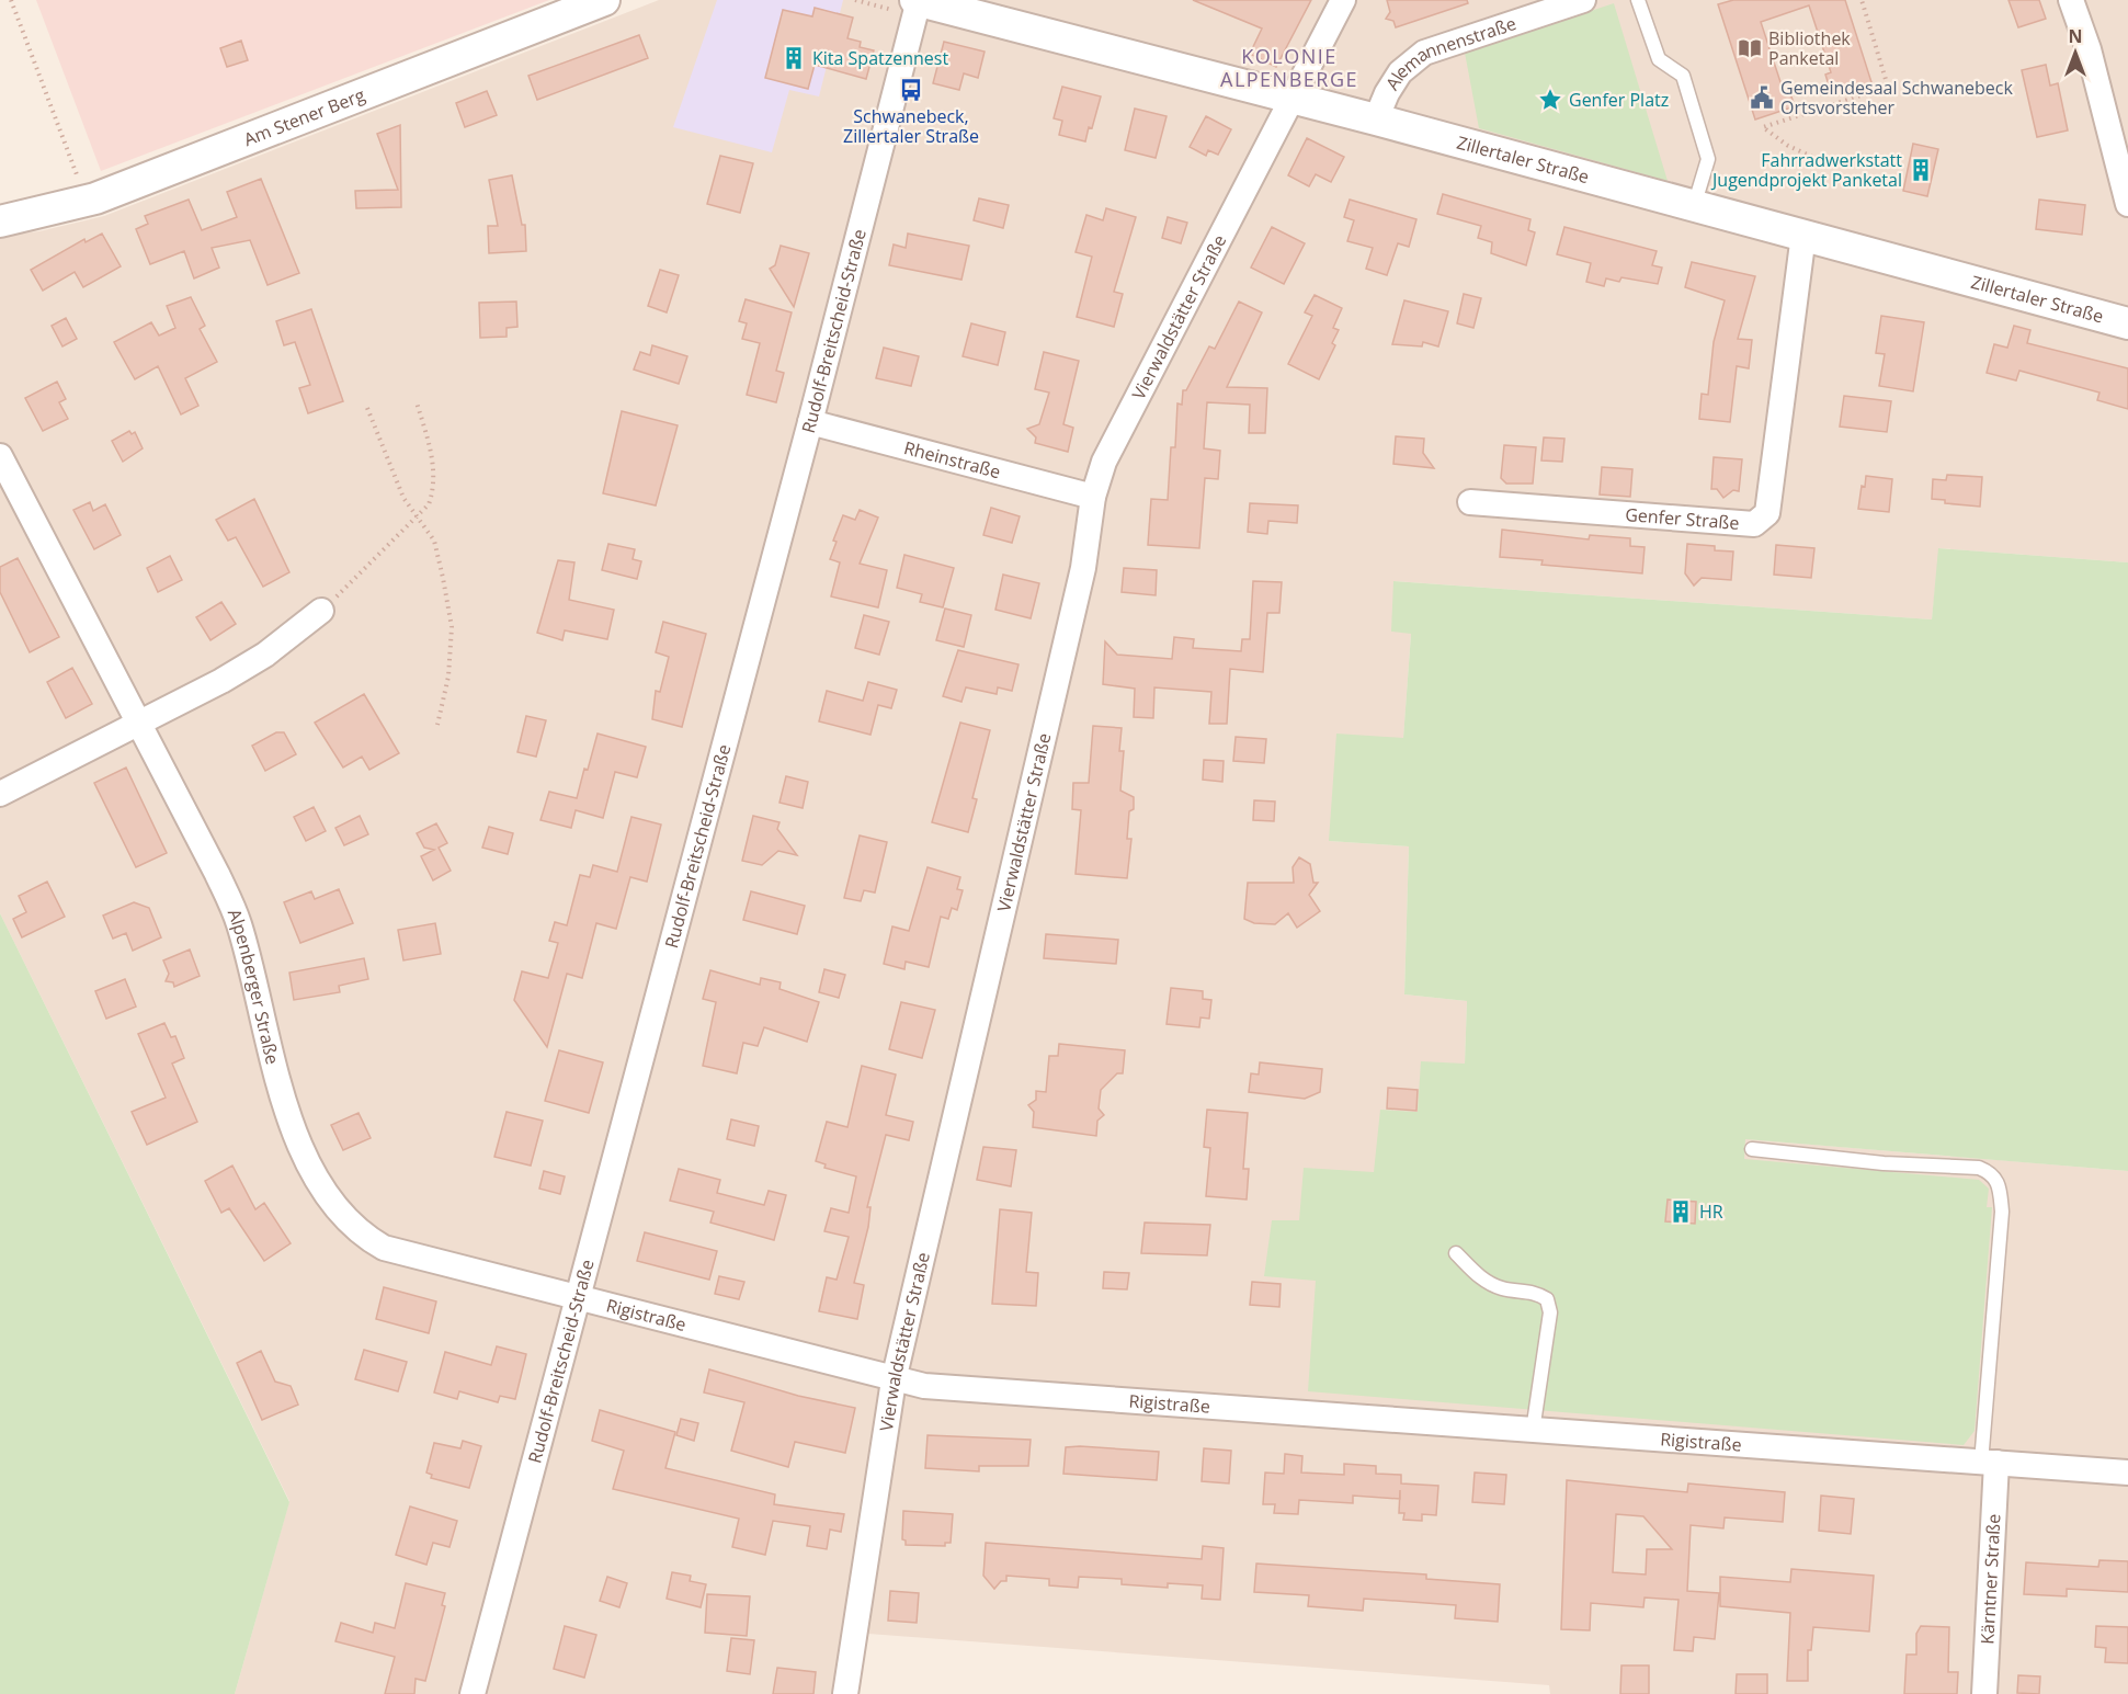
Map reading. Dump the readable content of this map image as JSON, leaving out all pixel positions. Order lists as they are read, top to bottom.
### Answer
{
  "streets": {
    "street": [
      "Alemannenstraße",
      "Am Stener Berg",
      "Zillertaler Straße",
      "Vierwaldstätter Straße",
      "Rudolf-Breitscheid-Straße",
      "Rheinstraße",
      "Genfer Straße",
      "Alpenberger Straße",
      "Rigistraße",
      "Kärntner Straße"
    ]
  },
  "crossings": [
    ["Alemannenstraße", "Zillertaler Straße"],
    ["Zillertaler Straße", "Vierwaldstätter Straße"],
    ["Zillertaler Straße", "Rudolf-Breitscheid-Straße"],
    ["Zillertaler Straße", "Genfer Straße"],
    ["Vierwaldstätter Straße", "Rheinstraße"],
    ["Vierwaldstätter Straße", "Rigistraße"],
    ["Rudolf-Breitscheid-Straße", "Rheinstraße"],
    ["Rudolf-Breitscheid-Straße", "Rigistraße"],
    ["Alpenberger Straße", "Rigistraße"],
    ["Rigistraße", "Kärntner Straße"]
  ],
  "districts": ["KOLONIE ALPENBERGE"],
  "places": {
    "library": ["Bibliothek Panketal"],
    "building": ["Kita Spatzennest", "Fahrradwerkstatt Jugendprojekt Panketal", "HR"],
    "bus stop": ["Schwanebeck, Zillertaler Straße"],
    "public building": ["Gemeindesaal Schwanebeck Ortsvorsteher"],
    "place": ["Genfer Platz"]
  },
  "north": "top"
}
